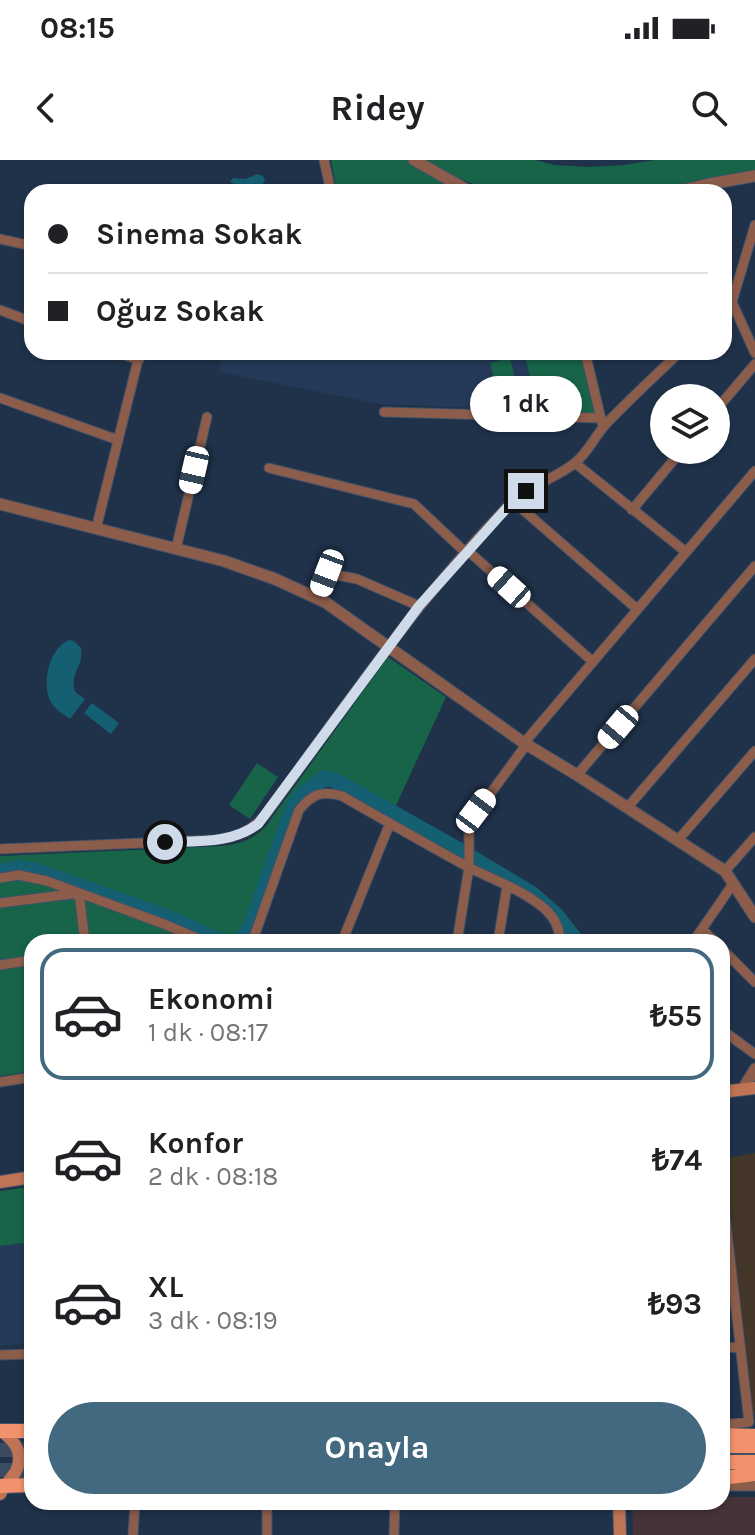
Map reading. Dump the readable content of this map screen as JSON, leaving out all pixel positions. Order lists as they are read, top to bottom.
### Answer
{
  "page": {
    "status": "08:15",
    "header": "Ridey",
    "banner": ["Sinema Sokak", "Oğuz Sokak"],
    "bubble": "1 dk",
    "list": [
      {
        "name": "Ekonomi",
        "note": "1 dk · 08:17",
        "value": "₺55"
      },
      {
        "name": "Konfor",
        "note": "2 dk · 08:18",
        "value": "₺74"
      },
      {
        "name": "XL",
        "note": "3 dk · 08:19",
        "value": "₺93"
      }
    ],
    "buttons": "Onayla"
  }
}
